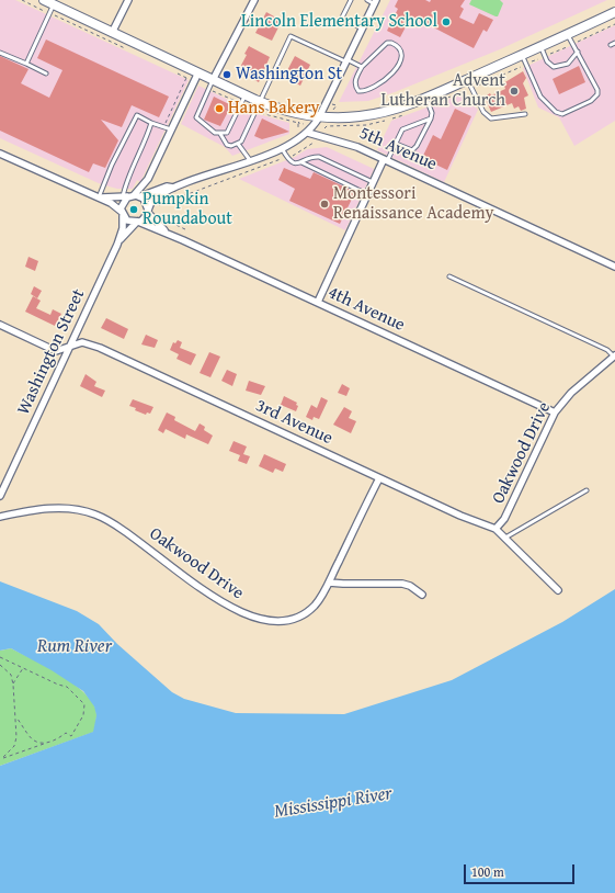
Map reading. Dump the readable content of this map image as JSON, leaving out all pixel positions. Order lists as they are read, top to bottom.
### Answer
{
  "streets": {
    "street": [
      "5th Avenue",
      "4th Avenue",
      "Washington Street",
      "3rd Avenue",
      "Oakwood Drive"
    ]
  },
  "crossings": [
    ["4th Avenue", "Washington Street"],
    ["4th Avenue", "Oakwood Drive"],
    ["Washington Street", "3rd Avenue"],
    ["3rd Avenue", "Oakwood Drive"]
  ],
  "water": ["Rum River", "Mississippi River"],
  "places": [
    "Lincoln Elementary School",
    "Washington St",
    "Advent Lutheran Church",
    "Hans Bakery",
    "Montessori Renaissance Academy",
    "Pumpkin Roundabout"
  ],
  "scale_bar": "100 m"
}
